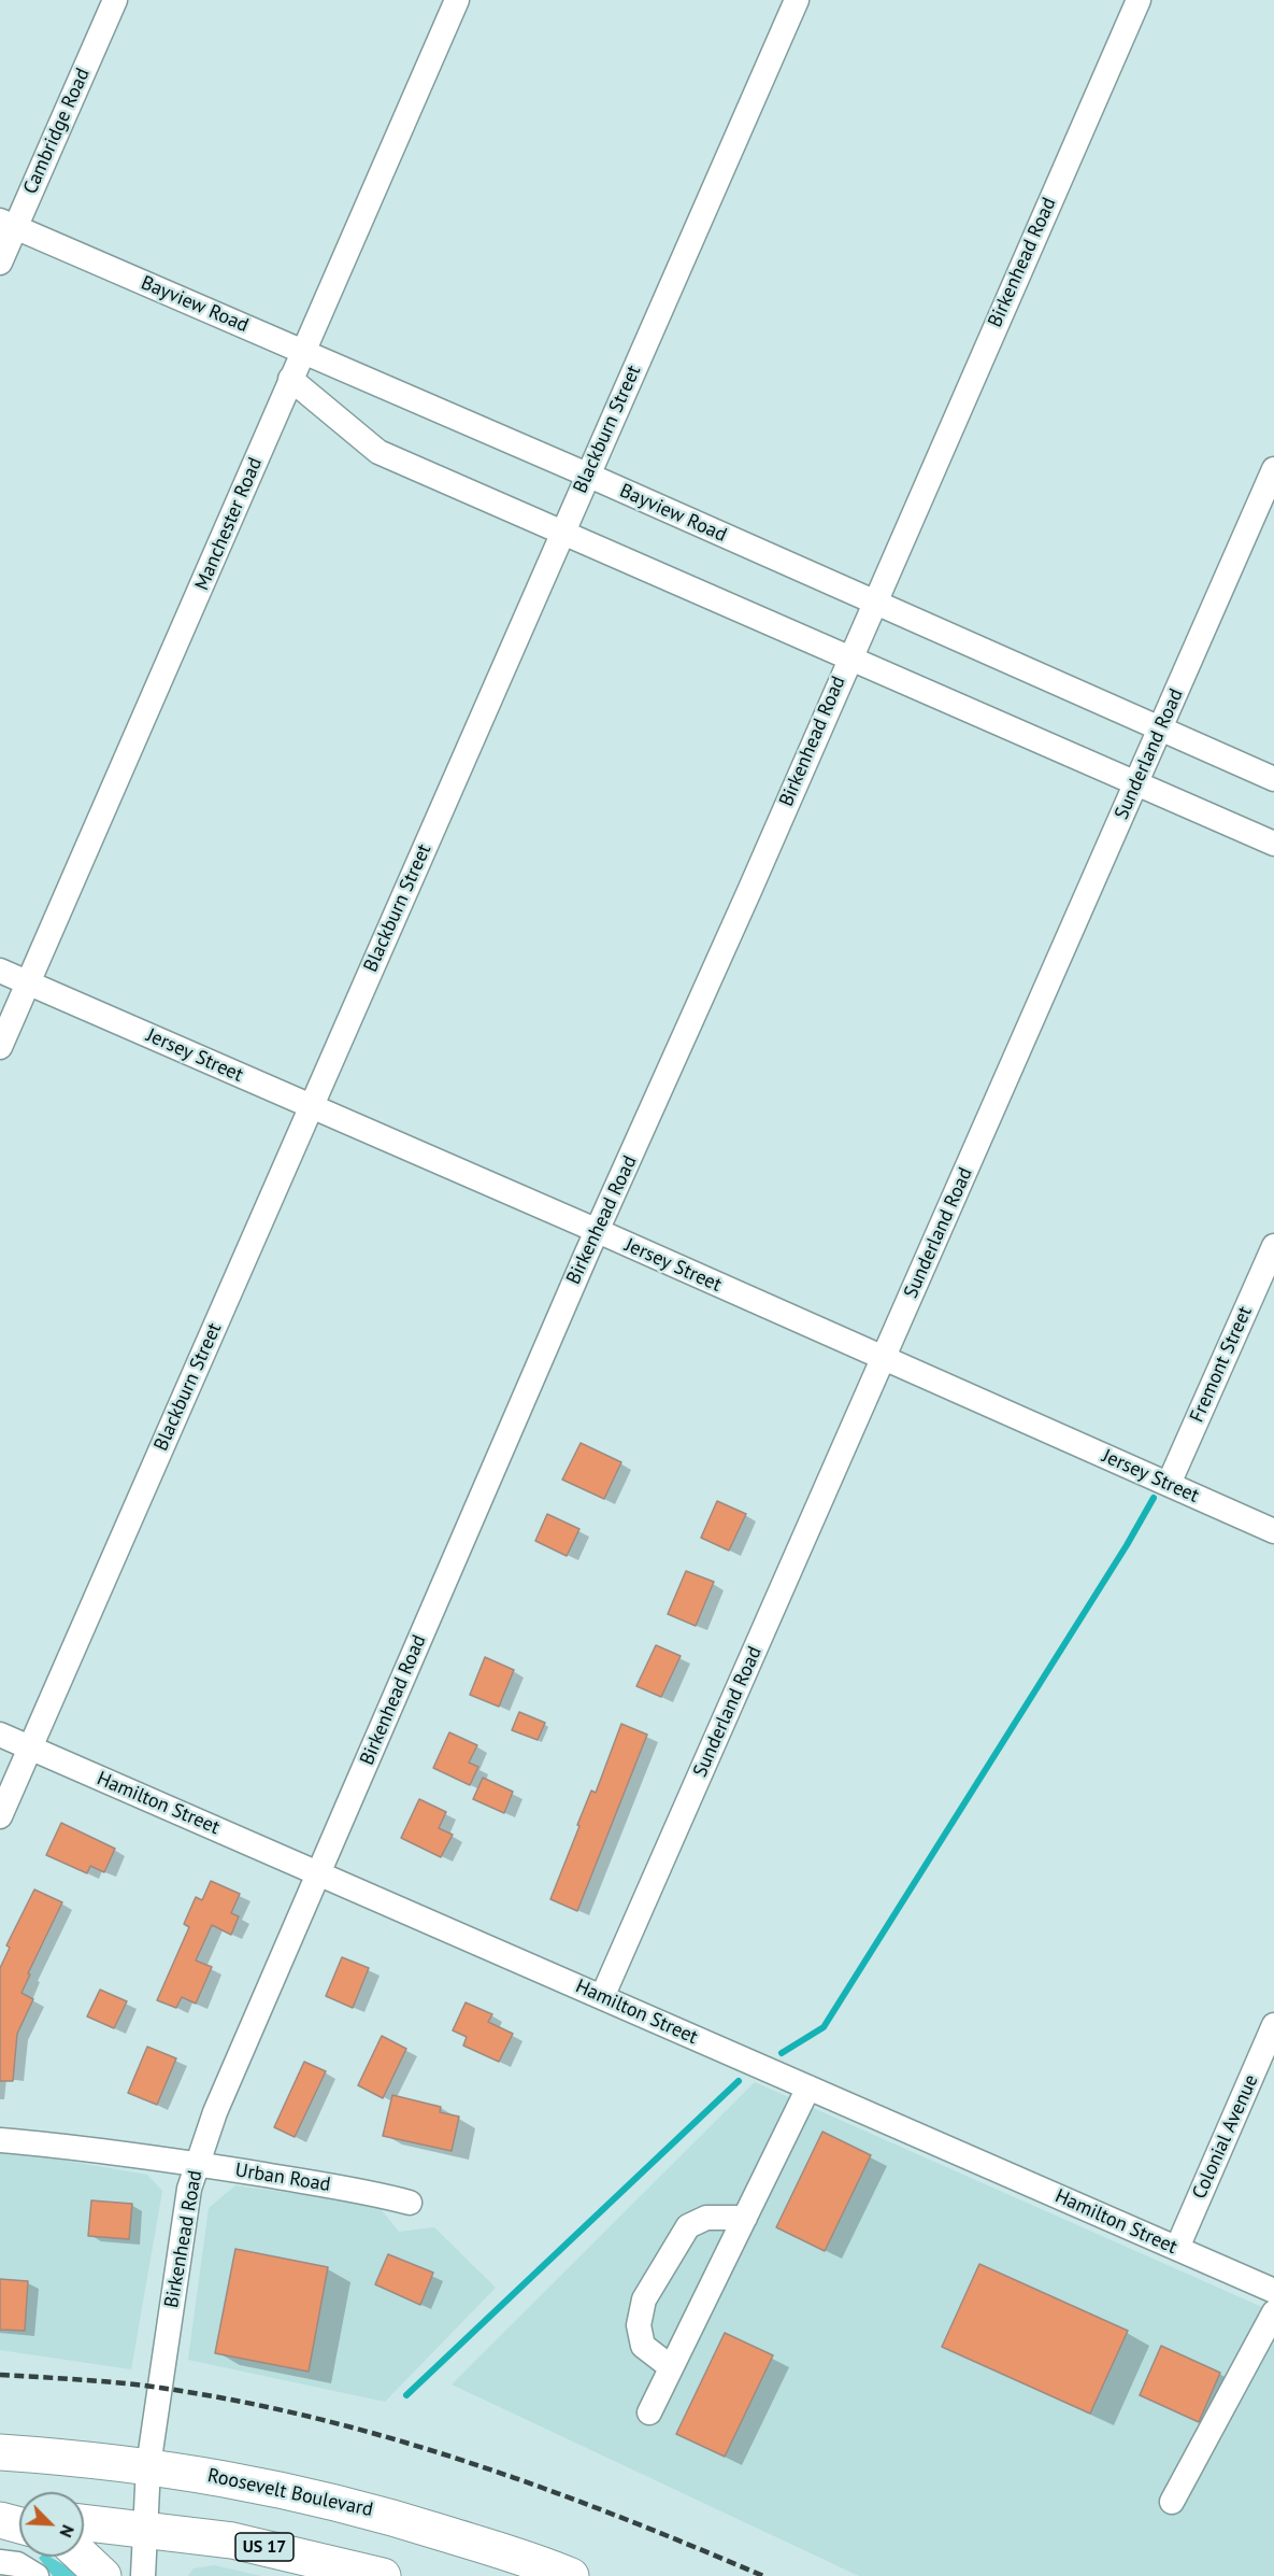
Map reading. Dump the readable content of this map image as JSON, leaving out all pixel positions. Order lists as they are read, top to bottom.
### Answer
{
  "streets": {
    "highway": ["Roosevelt Boulevard", "US 17"],
    "street": [
      "Cambridge Road",
      "Birkenhead Road",
      "Bayview Road",
      "Blackburn Street",
      "Manchester Road",
      "Sunderland Road",
      "Jersey Street",
      "Fremont Street",
      "Hamilton Street",
      "Colonial Avenue",
      "Urban Road"
    ]
  },
  "crossings": [
    ["Cambridge Road", "Bayview Road"],
    ["Birkenhead Road", "Bayview Road"],
    ["Birkenhead Road", "Jersey Street"],
    ["Birkenhead Road", "Hamilton Street"],
    ["Birkenhead Road", "Urban Road"],
    ["Birkenhead Road", "Roosevelt Boulevard"],
    ["Birkenhead Road", "US 17"],
    ["Bayview Road", "Blackburn Street"],
    ["Bayview Road", "Manchester Road"],
    ["Bayview Road", "Sunderland Road"],
    ["Blackburn Street", "Jersey Street"],
    ["Blackburn Street", "Hamilton Street"],
    ["Manchester Road", "Jersey Street"],
    ["Sunderland Road", "Jersey Street"],
    ["Sunderland Road", "Hamilton Street"],
    ["Jersey Street", "Fremont Street"],
    ["Hamilton Street", "Colonial Avenue"]
  ],
  "north": "bottom right"
}
